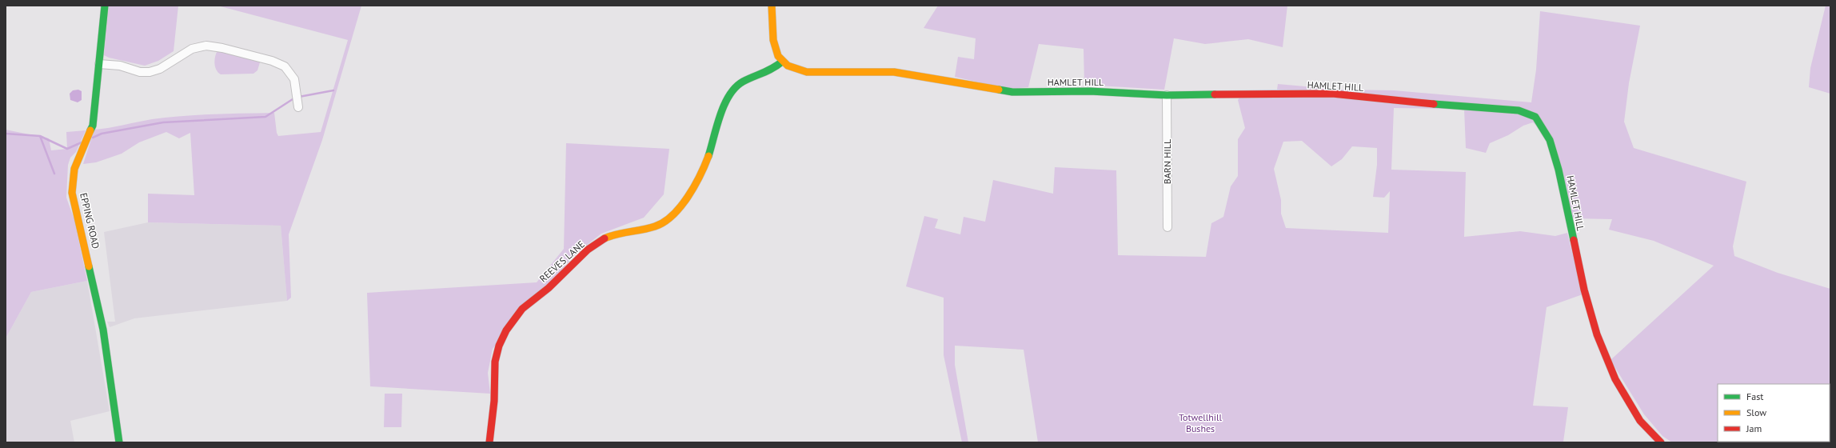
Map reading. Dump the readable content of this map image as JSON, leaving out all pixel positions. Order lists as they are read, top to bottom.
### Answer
{
  "streets": {
    "street": [
      "HAMLET HILL",
      "BARN HILL",
      "EPPING ROAD",
      "REEVES LANE"
    ]
  },
  "crossings": [
    ["HAMLET HILL", "BARN HILL"],
    ["HAMLET HILL", "REEVES LANE"]
  ],
  "parks": ["Totwellhill Bushes"],
  "legend": ["Fast", "Slow", "Jam"]
}
